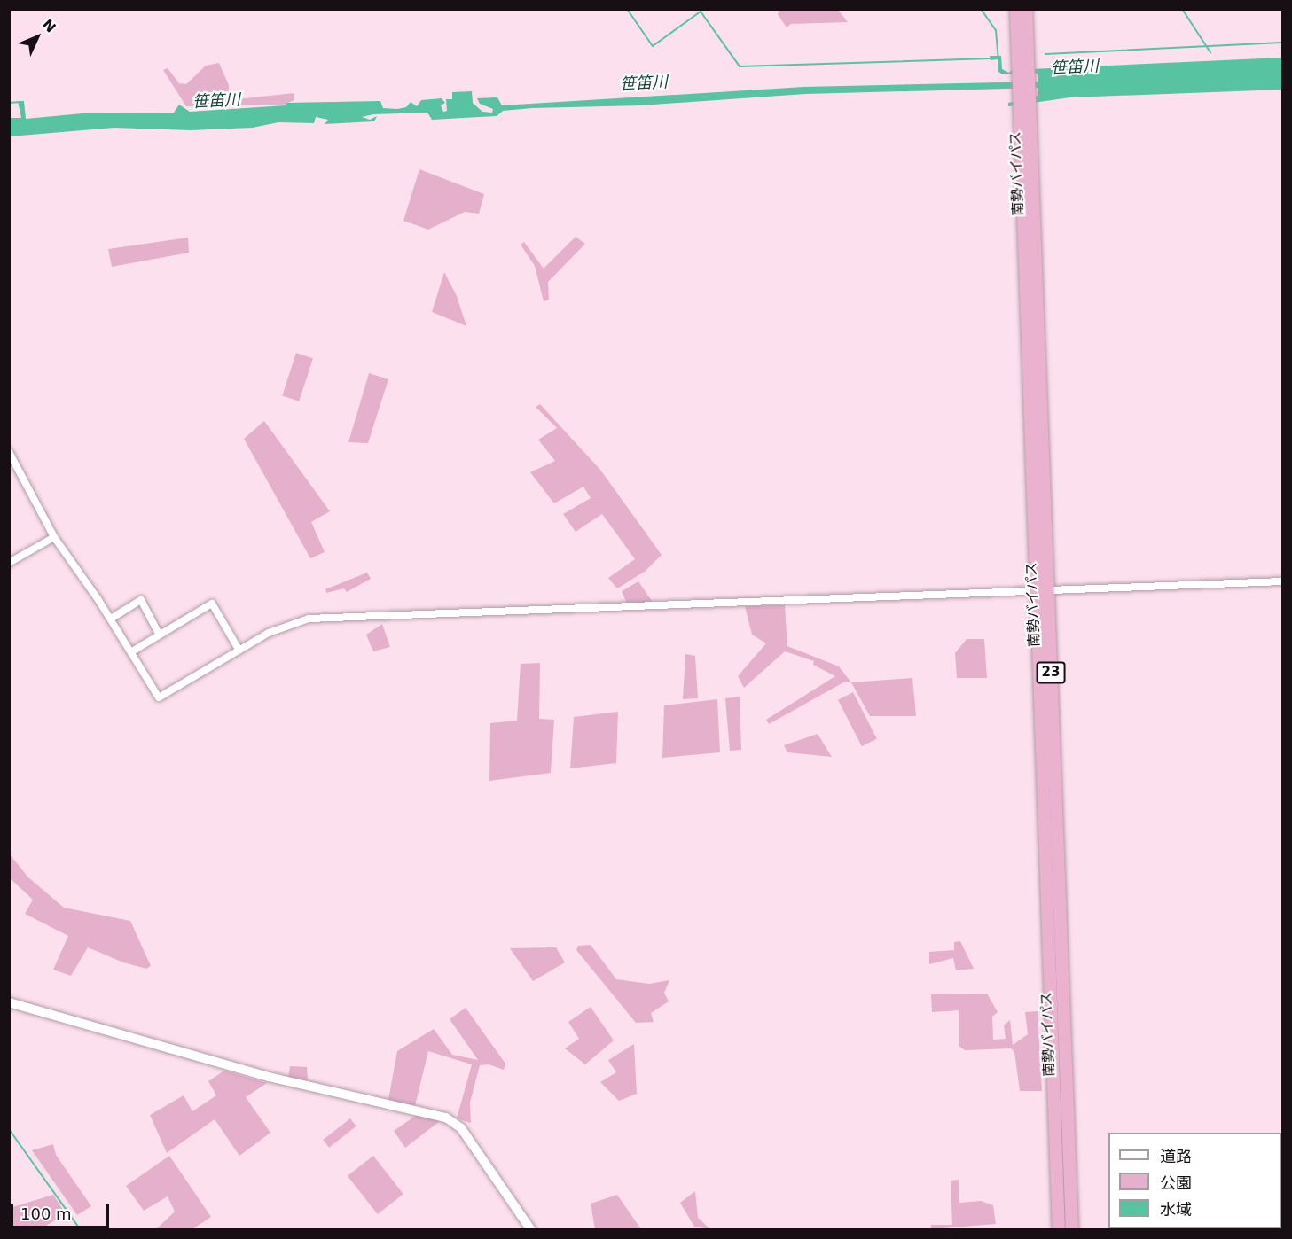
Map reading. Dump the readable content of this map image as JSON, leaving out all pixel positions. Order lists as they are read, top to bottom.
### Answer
{
  "streets": {
    "highway": ["南勢バイパス", "23"]
  },
  "water": ["笹笛川"],
  "legend": ["道路", "公園", "水域"],
  "scale_bar": "100 m",
  "north": "top right"
}
